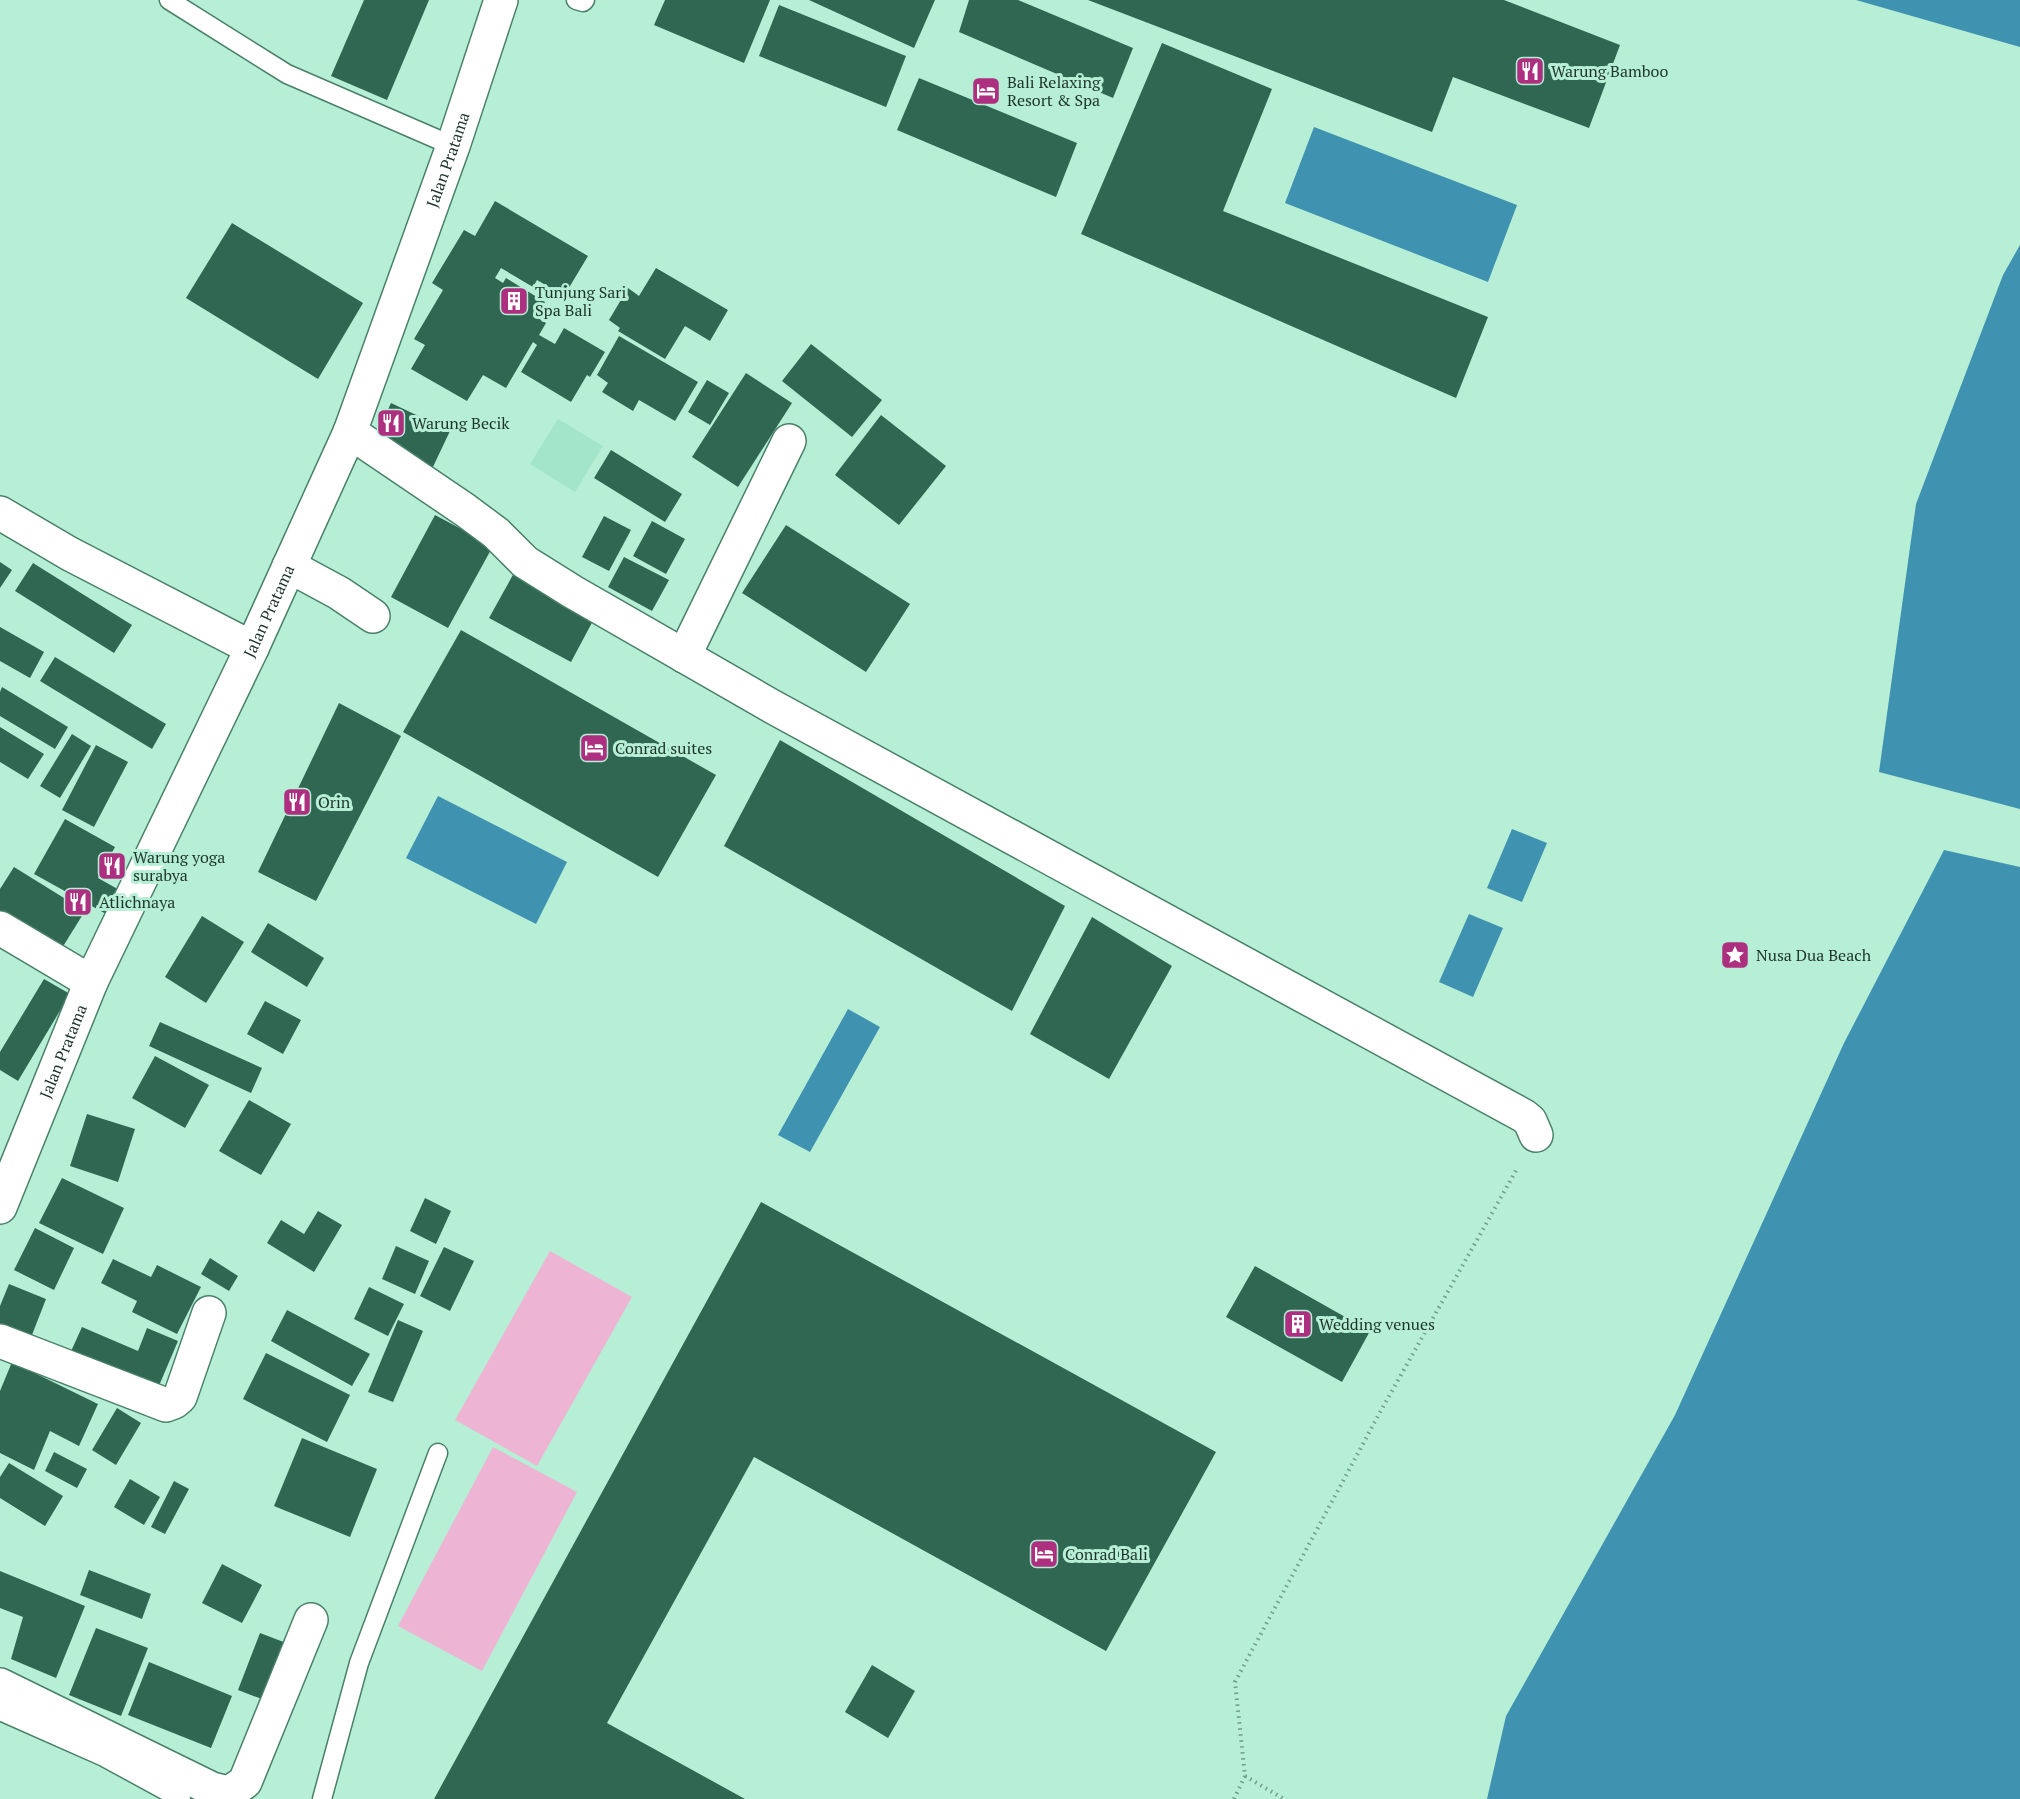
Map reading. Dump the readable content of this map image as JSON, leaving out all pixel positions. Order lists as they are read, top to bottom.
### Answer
{
  "streets": {
    "street": ["Jalan Pratama"]
  },
  "places": {
    "restaurant": [
      "Warung Bamboo",
      "Warung Becik",
      "Orin",
      "Warung yoga surabya",
      "Atlichnaya"
    ],
    "hotel": ["Bali Relaxing Resort & Spa", "Conrad suites", "Conrad Bali"],
    "building": ["Tunjung Sari Spa Bali", "Wedding venues"],
    "place": ["Nusa Dua Beach"]
  }
}
